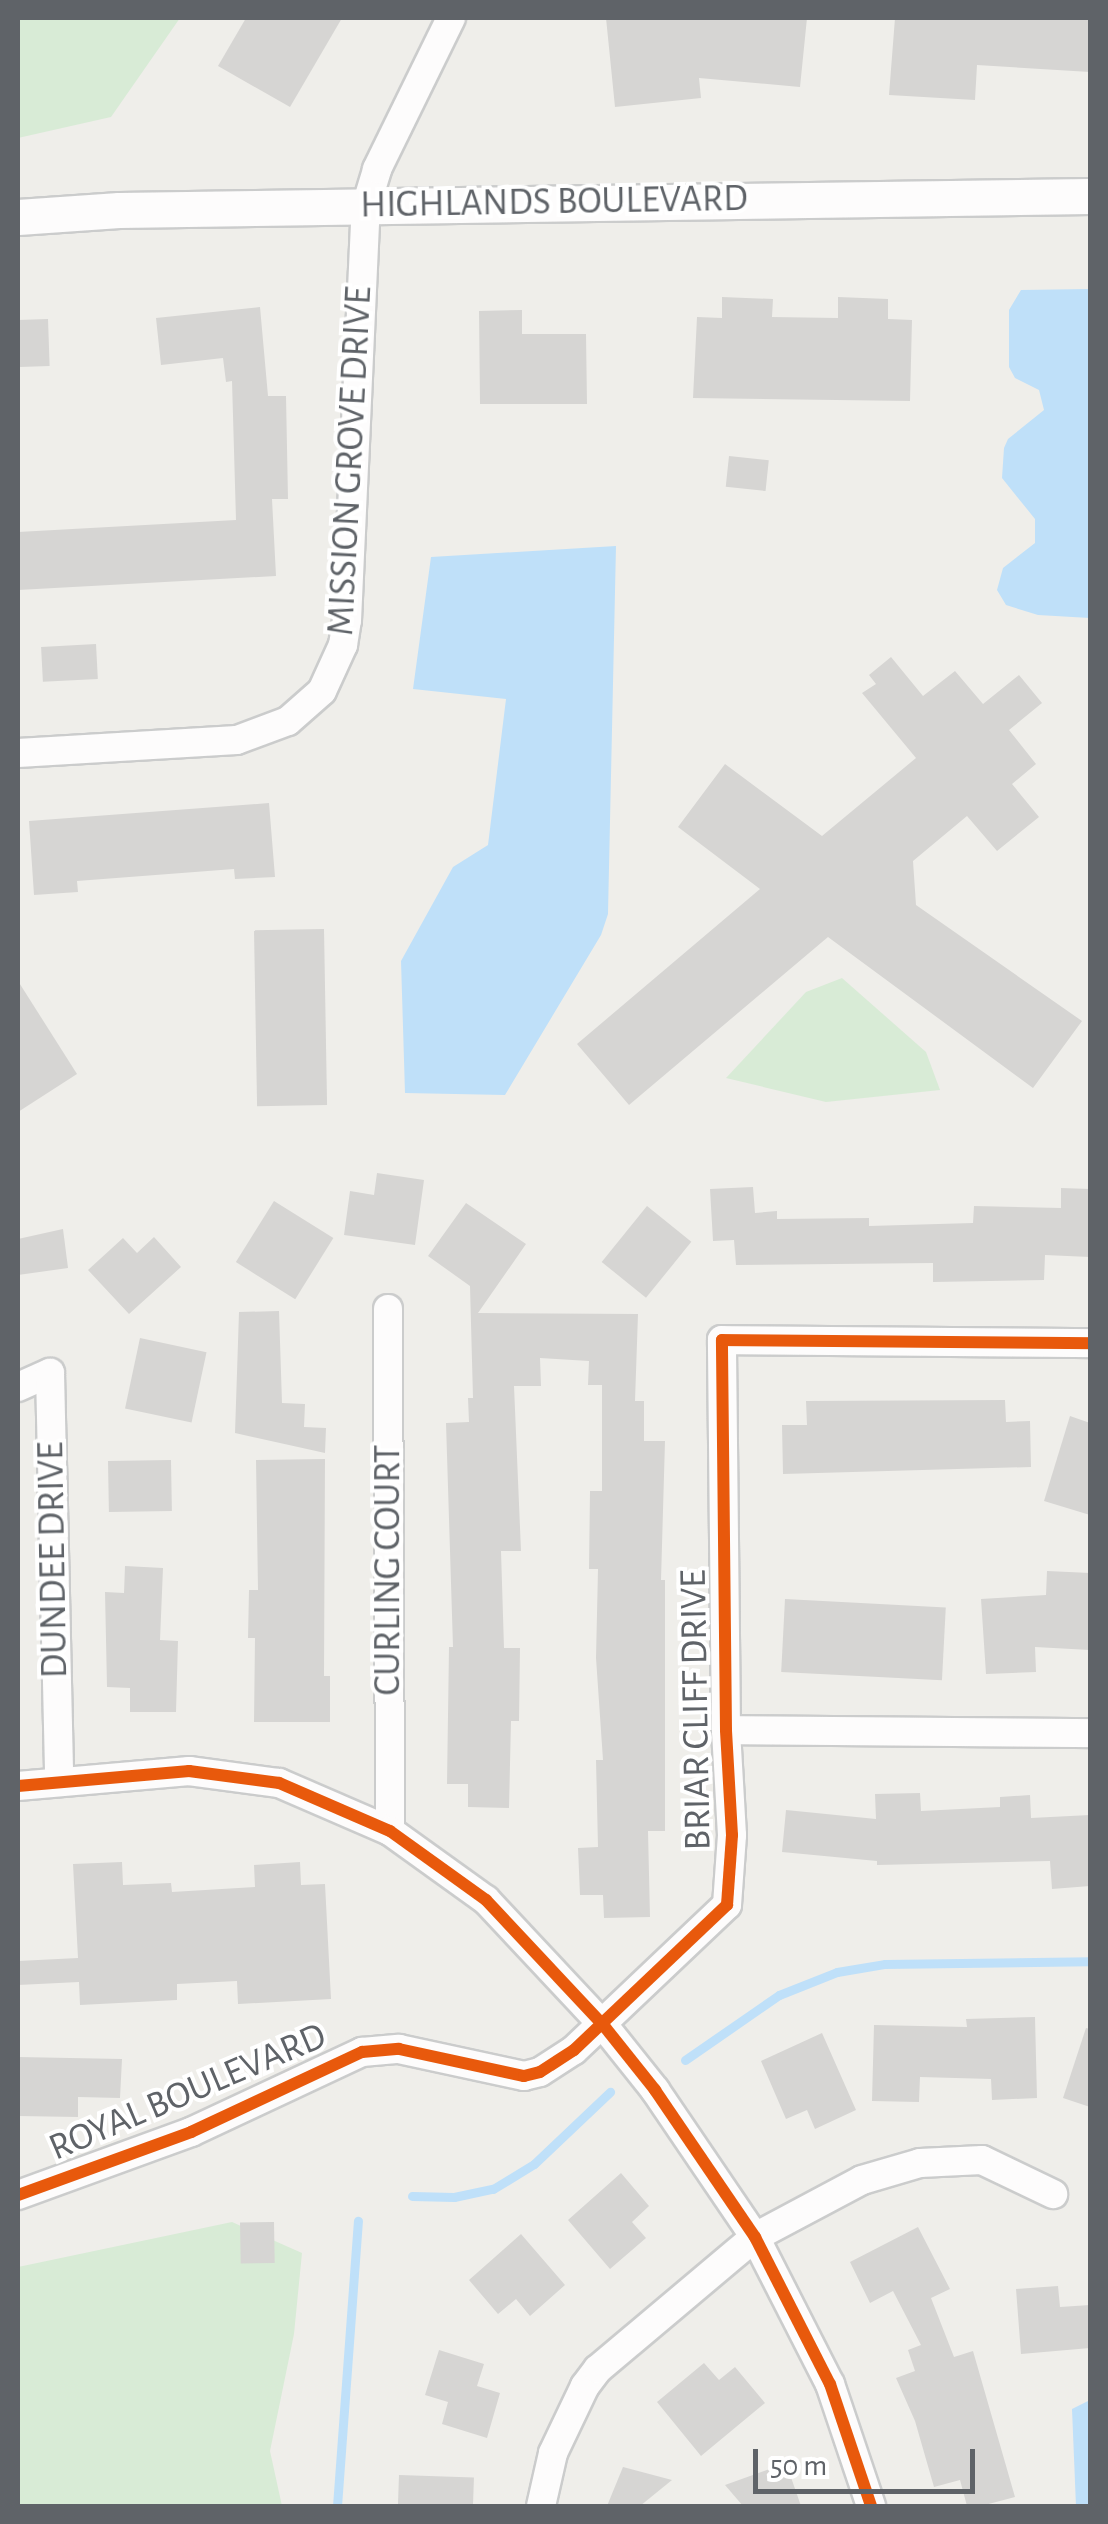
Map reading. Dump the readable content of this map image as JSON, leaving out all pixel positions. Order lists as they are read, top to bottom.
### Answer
{
  "streets": {
    "street": [
      "HIGHLANDS BOULEVARD",
      "MISSION GROVE DRIVE",
      "DUNDEE DRIVE",
      "CURLING COURT",
      "BRIAR CLIFF DRIVE",
      "ROYAL BOULEVARD"
    ]
  },
  "crossings": [
    ["HIGHLANDS BOULEVARD", "MISSION GROVE DRIVE"],
    ["BRIAR CLIFF DRIVE", "ROYAL BOULEVARD"]
  ],
  "scale_bar": "50 m"
}
